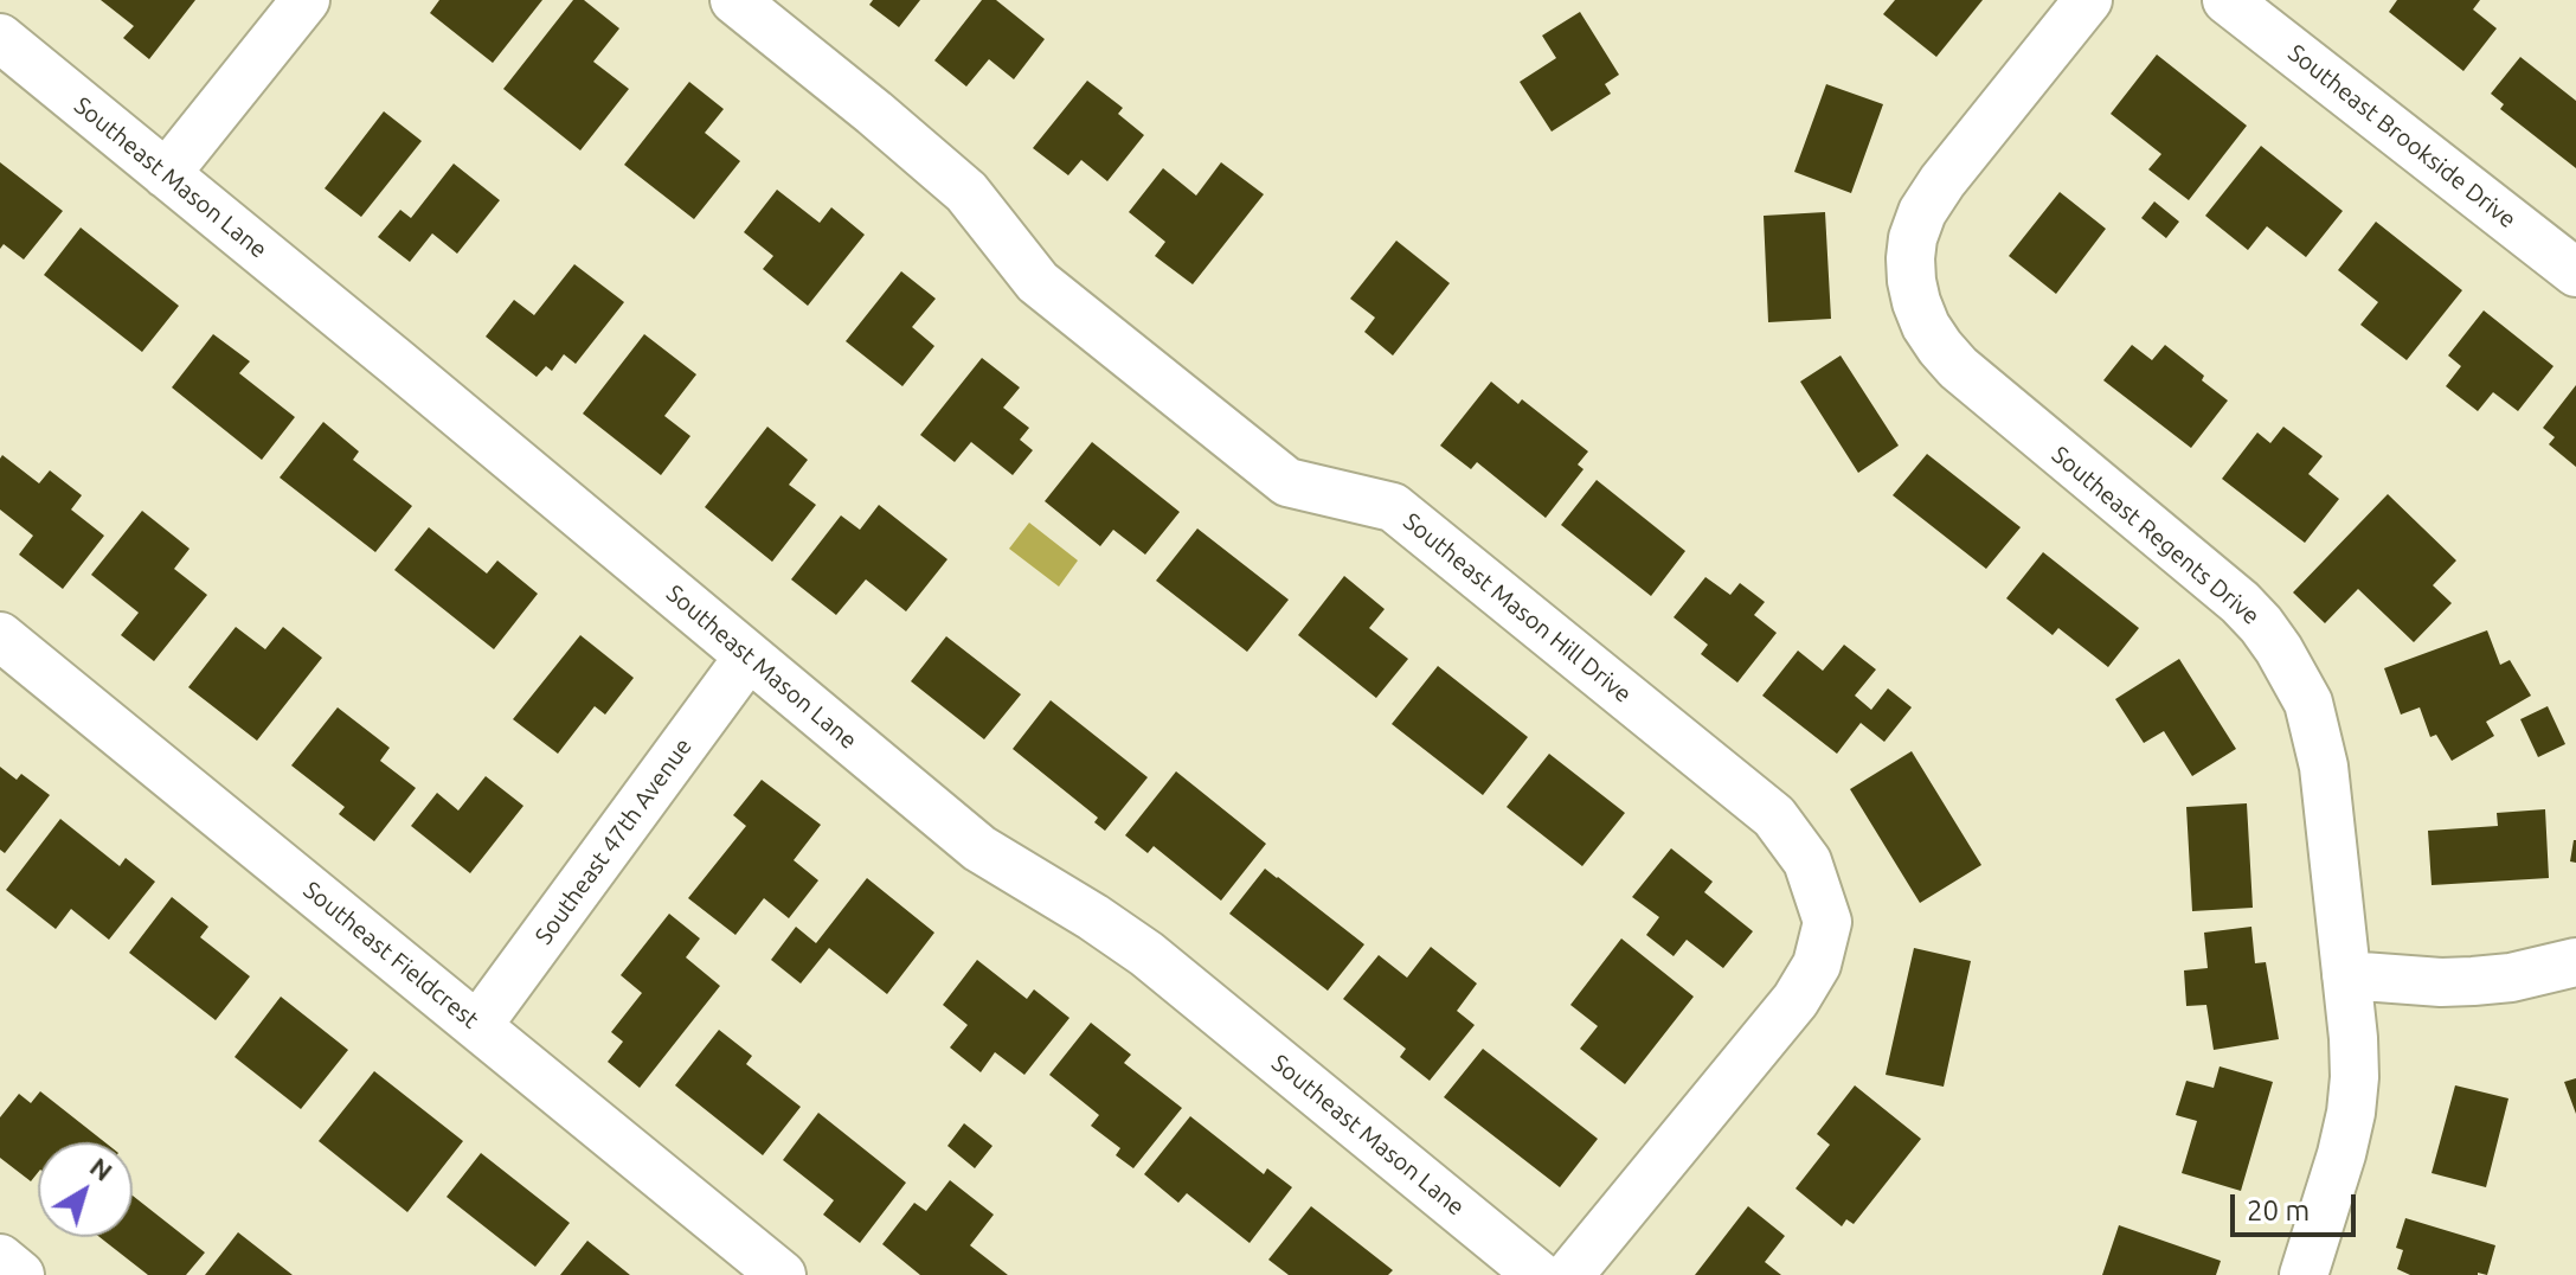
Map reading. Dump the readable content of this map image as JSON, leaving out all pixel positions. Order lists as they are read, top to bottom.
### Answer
{
  "streets": {
    "street": [
      "Southeast Brookside Drive",
      "Southeast Mason Lane",
      "Southeast Regents Drive",
      "Southeast Mason Hill Drive",
      "Southeast 47th Avenue",
      "Southeast Fieldcrest"
    ]
  },
  "crossings": [
    ["Southeast Mason Lane", "Southeast 47th Avenue"],
    ["Southeast 47th Avenue", "Southeast Fieldcrest"]
  ],
  "scale_bar": "20 m",
  "north": "top right"
}
